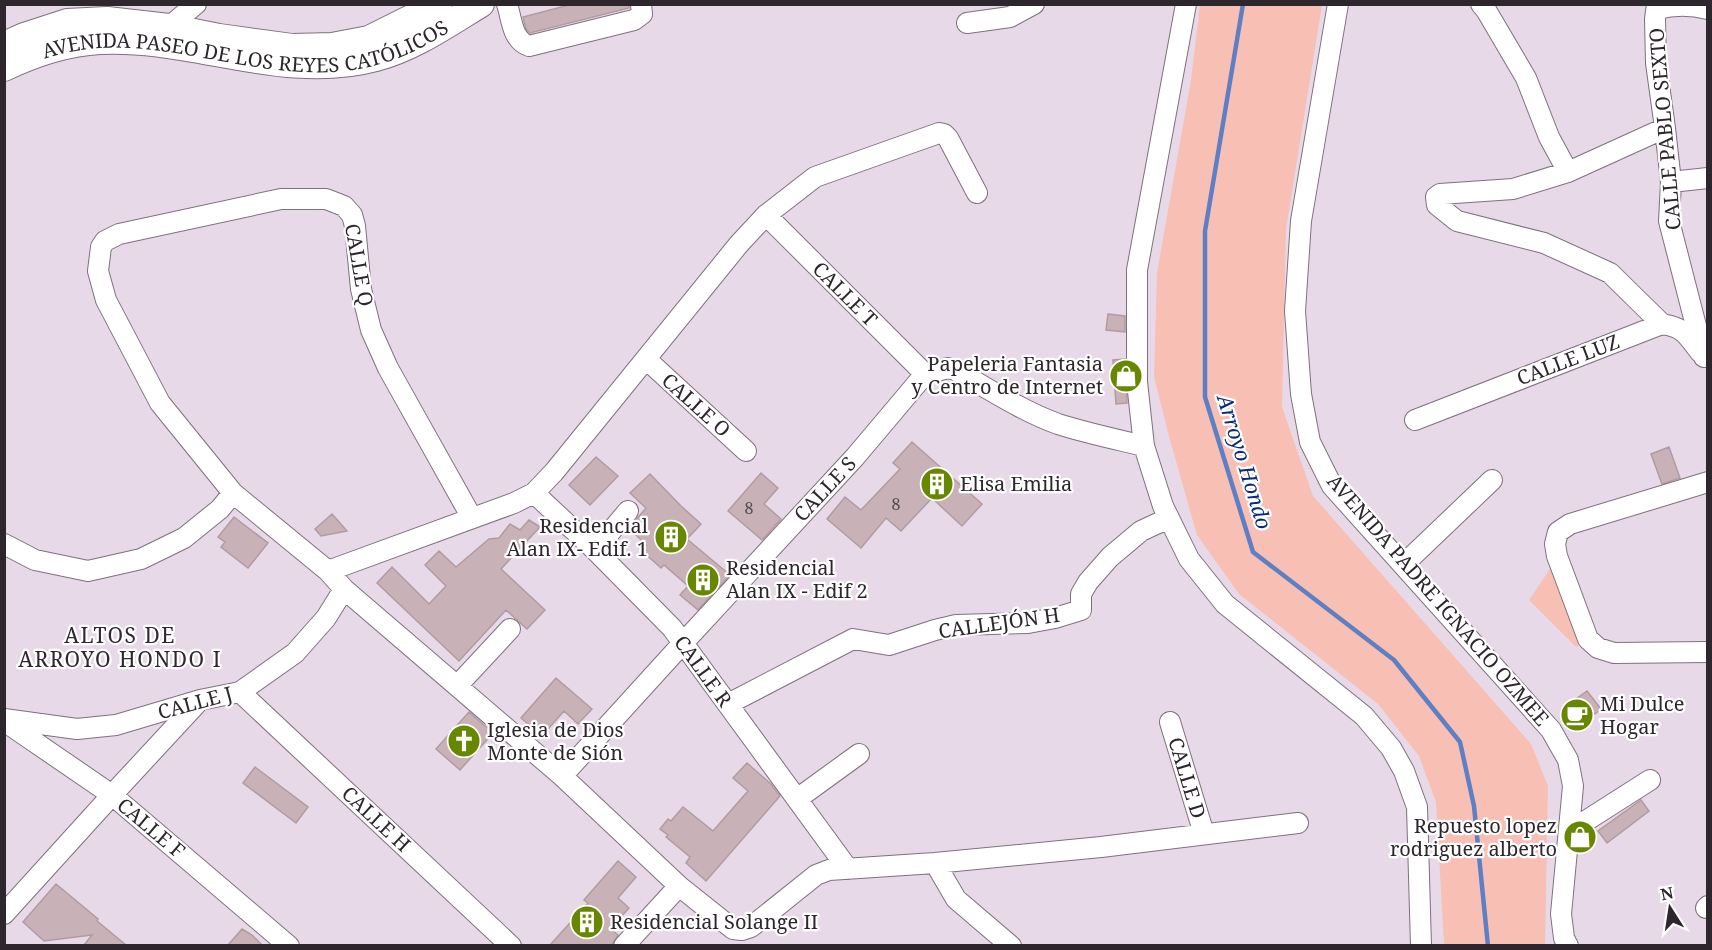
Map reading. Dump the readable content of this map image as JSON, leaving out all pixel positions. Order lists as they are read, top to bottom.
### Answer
{
  "streets": {
    "main road": ["AVENIDA PASEO DE LOS REYES CATÓLICOS"],
    "street": [
      "CALLE PABLO SEXTO",
      "CALLE Q",
      "CALLE T",
      "CALLE LUZ",
      "CALLE O",
      "CALLE S",
      "AVENIDA PADRE IGNACIO OZMEE",
      "CALLEJÓN H",
      "CALLE R",
      "CALLE J",
      "CALLE D",
      "CALLE H",
      "CALLE F"
    ]
  },
  "crossings": [
    ["CALLE T", "CALLE S"],
    ["CALLE S", "CALLE R"],
    ["CALLEJÓN H", "CALLE R"],
    ["CALLE J", "CALLE H"],
    ["CALLE J", "CALLE F"]
  ],
  "districts": ["ALTOS DE ARROYO HONDO I"],
  "water": ["Arroyo Hondo"],
  "places": {
    "shop": ["Papeleria Fantasia y Centro de Internet", "Repuesto lopez rodriguez alberto"],
    "building": [
      "Elisa Emilia",
      "Residencial Alan IX- Edif. 1",
      "Residencial Alan IX - Edif 2",
      "Residencial Solange II"
    ],
    "cafe": ["Mi Dulce Hogar"],
    "church": ["Iglesia de Dios Monte de Sión"]
  },
  "house_numbers": ["8", "8"],
  "north": "top"
}
